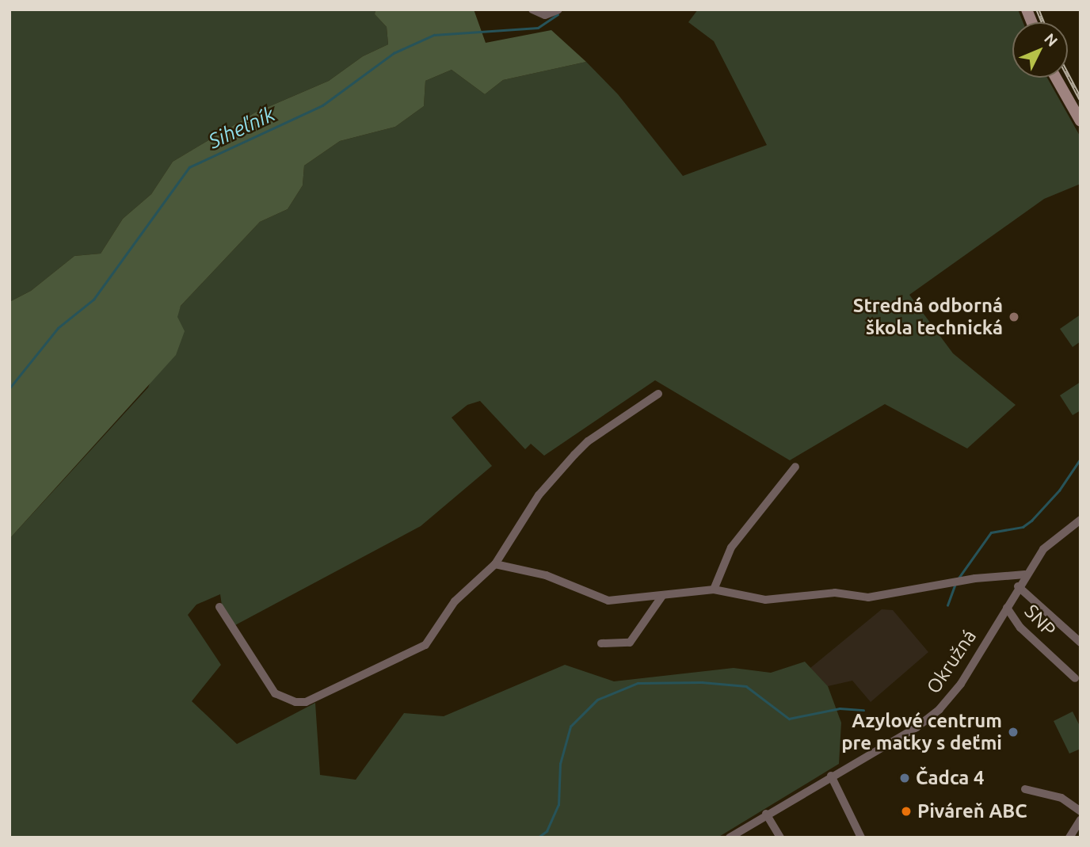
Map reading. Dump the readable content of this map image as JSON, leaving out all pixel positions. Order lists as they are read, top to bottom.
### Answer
{
  "streets": {
    "street": ["SNP", "Okružná"]
  },
  "crossings": [
    ["SNP", "Okružná"]
  ],
  "water": ["Siheľník"],
  "places": [
    "Stredná odborná škola technická",
    "Azylové centrum pre matky s deťmi",
    "Čadca 4",
    "Piváreň ABC"
  ],
  "north": "top right"
}
